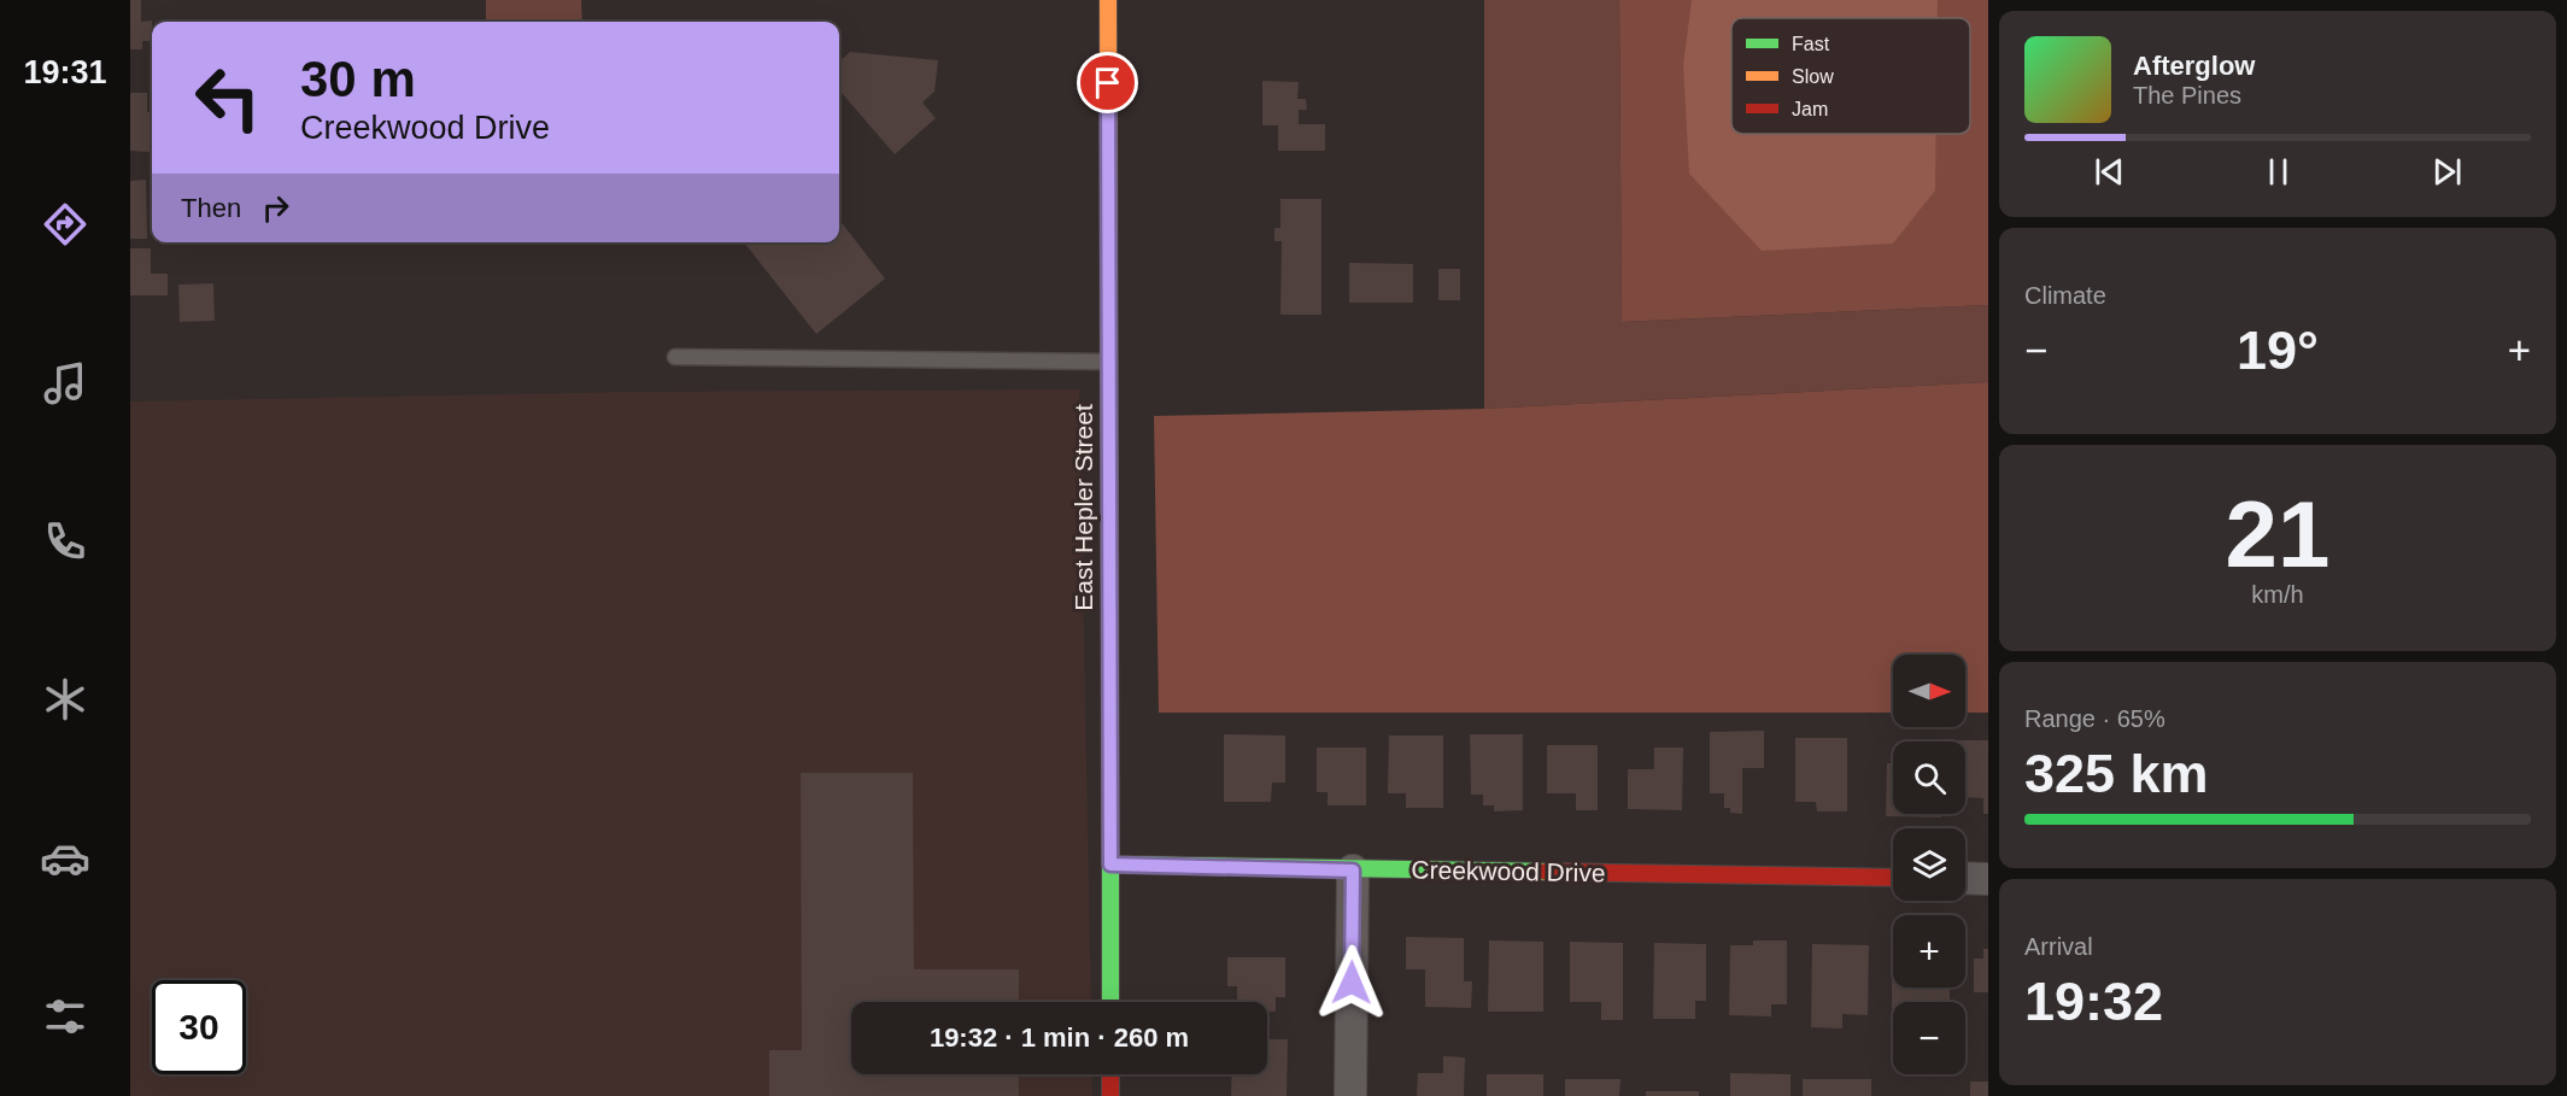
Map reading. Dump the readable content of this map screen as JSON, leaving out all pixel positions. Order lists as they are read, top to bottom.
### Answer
{
  "streets": {
    "street": ["East Hepler Street", "Creekwood Drive"]
  },
  "crossings": [
    ["East Hepler Street", "Creekwood Drive"]
  ],
  "legend": ["Fast", "Slow", "Jam"],
  "north": "right",
  "page": {
    "tabs": "19:31",
    "turn": ["30 m", "Creekwood Drive"],
    "song": ["Afterglow", "The Pines"],
    "then": "Then",
    "tile": [
      "Climate",
      ["21", "km/h"],
      ["Range · 65%", "325 km"],
      ["Arrival", "19:32"]
    ],
    "heat": ["−", "19°", "+"],
    "map_buttons": ["+", "−"],
    "limit": "30",
    "trip": "19:32 · 1 min · 260 m"
  }
}
